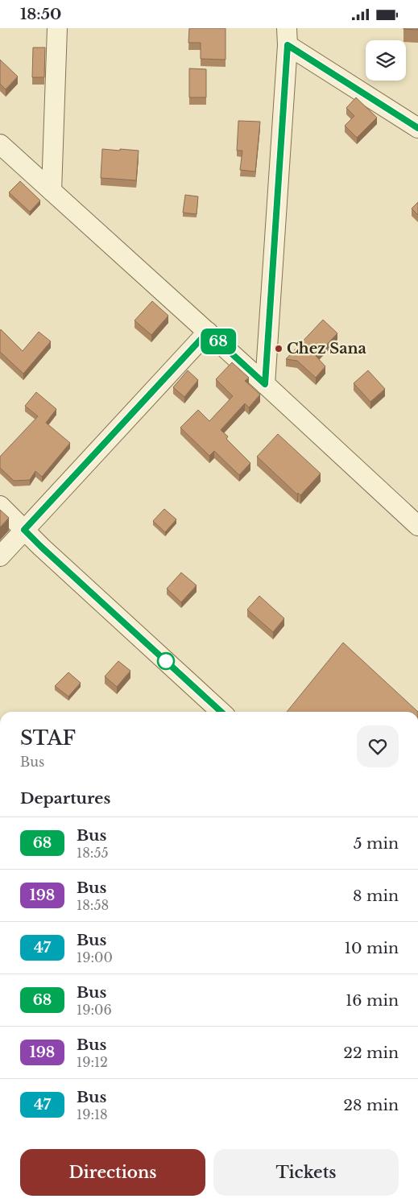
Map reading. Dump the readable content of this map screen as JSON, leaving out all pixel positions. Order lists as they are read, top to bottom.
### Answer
{
  "places": ["Chez Sana"],
  "lines": ["bus line 68"],
  "page": {
    "status": "18:50",
    "on_map": "68",
    "heading": [
      ["STAF", "Bus"],
      "Departures"
    ],
    "list": [
      {
        "mark": "68",
        "name": "Bus",
        "note": "18:55",
        "value": "5 min"
      },
      {
        "mark": "198",
        "name": "Bus",
        "note": "18:58",
        "value": "8 min"
      },
      {
        "mark": "47",
        "name": "Bus",
        "note": "19:00",
        "value": "10 min"
      },
      {
        "mark": "68",
        "name": "Bus",
        "note": "19:06",
        "value": "16 min"
      },
      {
        "mark": "198",
        "name": "Bus",
        "note": "19:12",
        "value": "22 min"
      },
      {
        "mark": "47",
        "name": "Bus",
        "note": "19:18",
        "value": "28 min"
      }
    ],
    "buttons": ["Directions", "Tickets"]
  }
}
